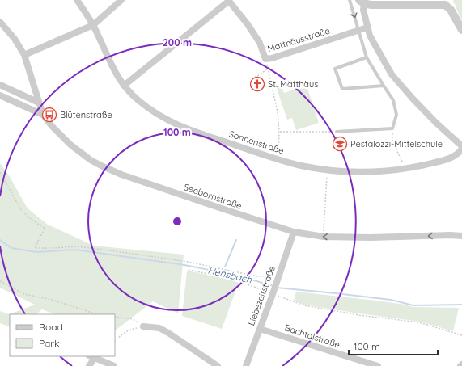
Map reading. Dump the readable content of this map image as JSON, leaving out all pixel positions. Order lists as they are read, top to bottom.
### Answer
{
  "streets": {
    "street": [
      "Matthäusstraße",
      "Sonnenstraße",
      "Seebornstraße",
      "Liebezeitstraße",
      "Bachtalstraße"
    ]
  },
  "crossings": [
    ["Seebornstraße", "Liebezeitstraße"],
    ["Liebezeitstraße", "Bachtalstraße"]
  ],
  "water": ["Hensbach"],
  "places": {
    "church": ["St. Matthäus"],
    "bus stop": ["Blütenstraße"],
    "school or university": ["Pestalozzi-Mittelschule"]
  },
  "legend": ["Road", "Park"],
  "scale_bar": "100 m",
  "rings": ["200 m", "100 m"]
}
